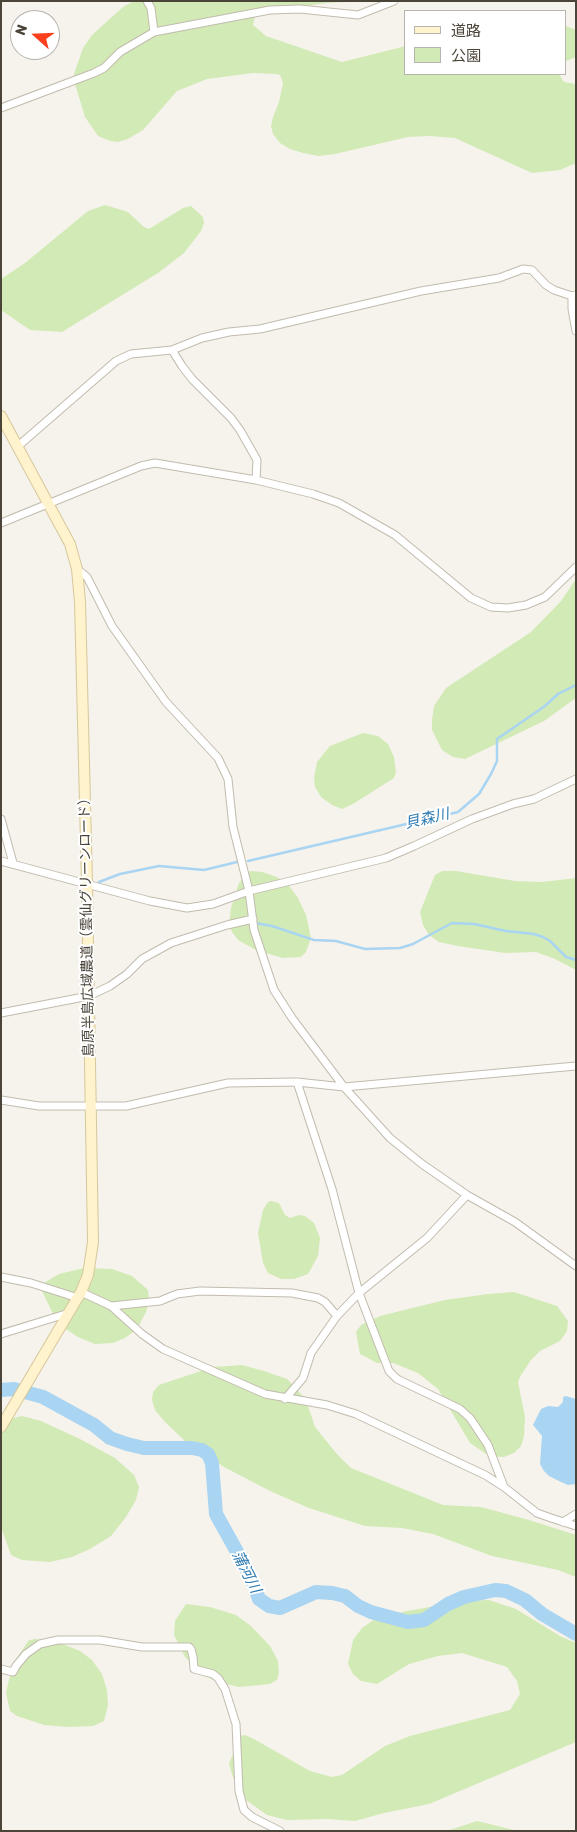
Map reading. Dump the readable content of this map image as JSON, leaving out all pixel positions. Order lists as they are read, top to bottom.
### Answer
{
  "streets": {
    "street": ["島原半島広域農道（雲仙グリーンロード）"]
  },
  "water": ["貝森川", "蒲河川"],
  "legend": ["道路", "公園"],
  "north": "left"
}
